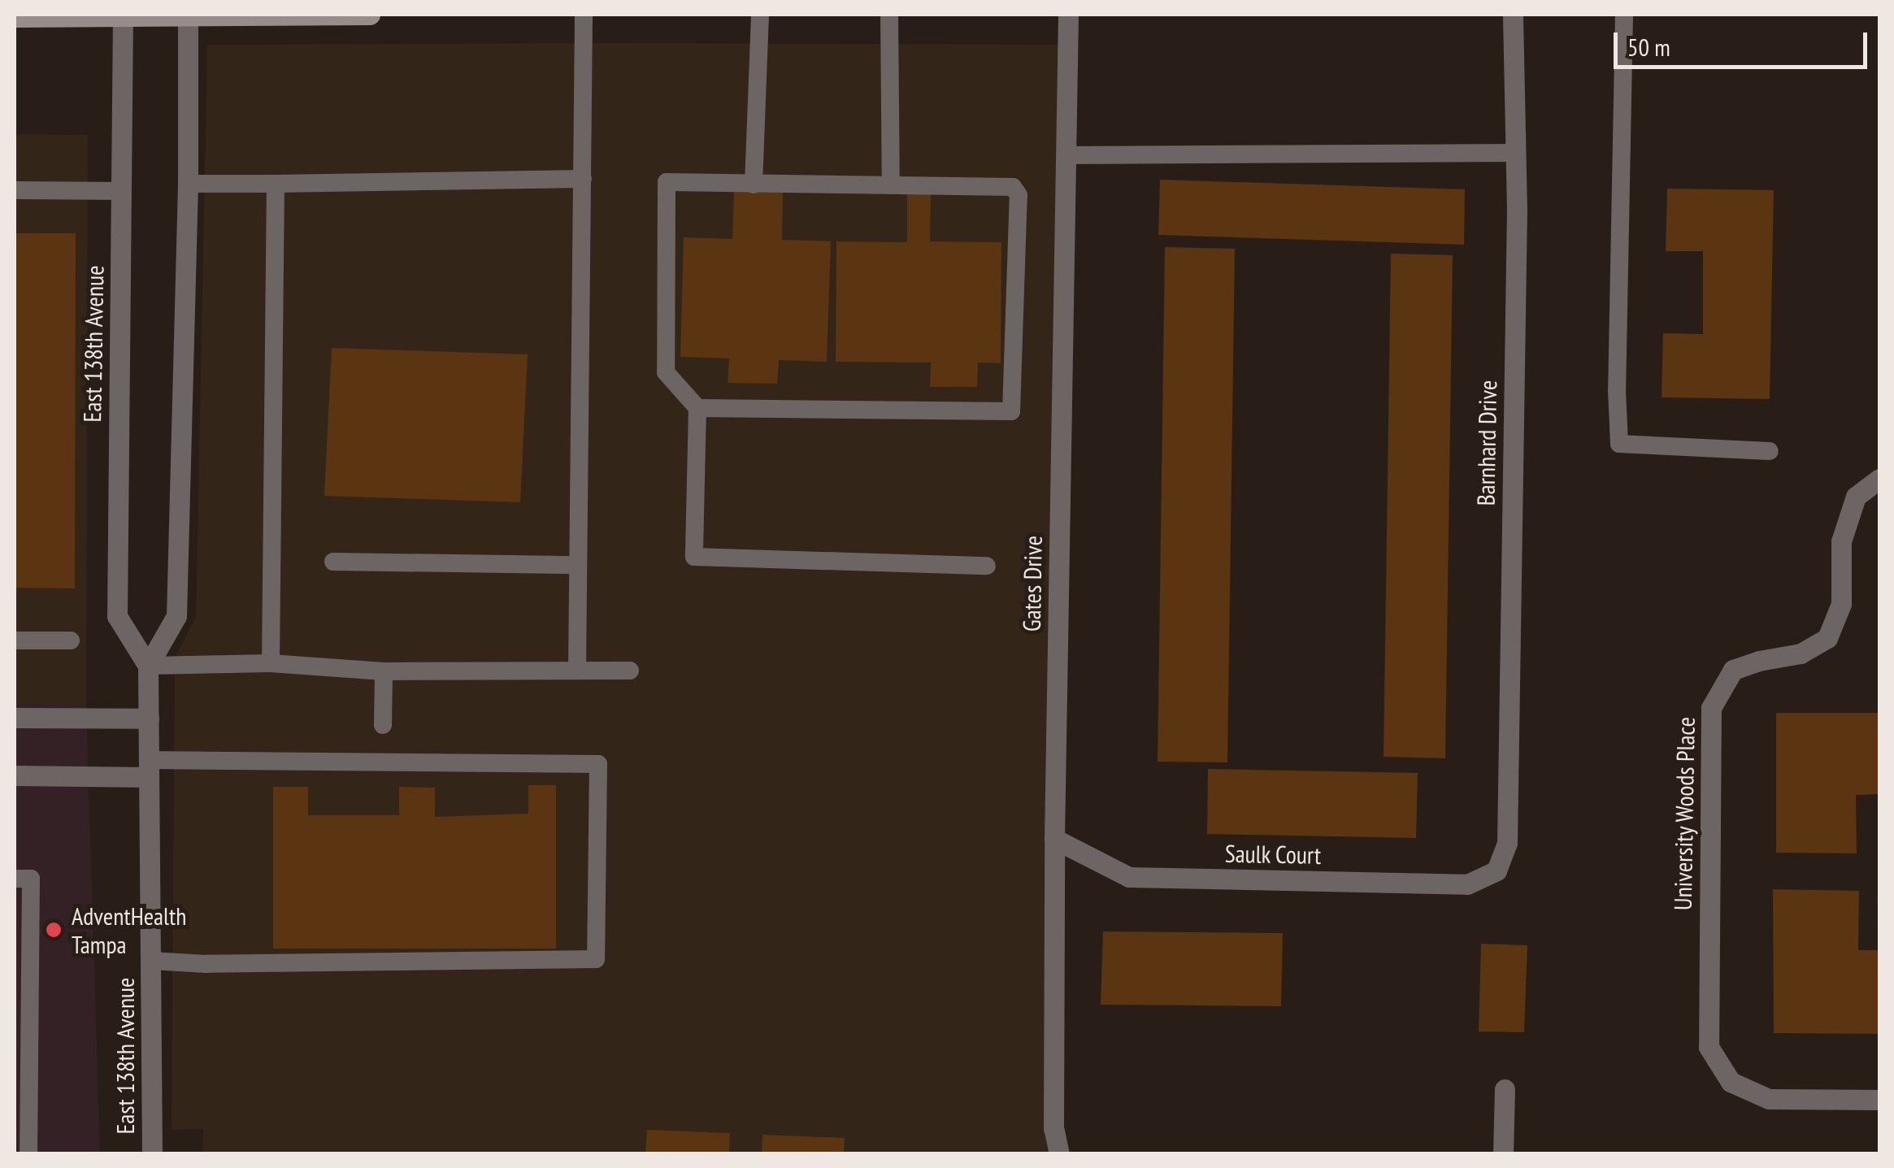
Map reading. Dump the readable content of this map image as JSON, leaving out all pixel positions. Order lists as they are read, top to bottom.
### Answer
{
  "streets": {
    "street": [
      "East 138th Avenue",
      "Barnhard Drive",
      "Gates Drive",
      "University Woods Place",
      "Saulk Court"
    ]
  },
  "crossings": [
    ["Barnhard Drive", "Saulk Court"],
    ["Gates Drive", "Saulk Court"]
  ],
  "places": ["AdventHealth Tampa"],
  "scale_bar": "50 m"
}
